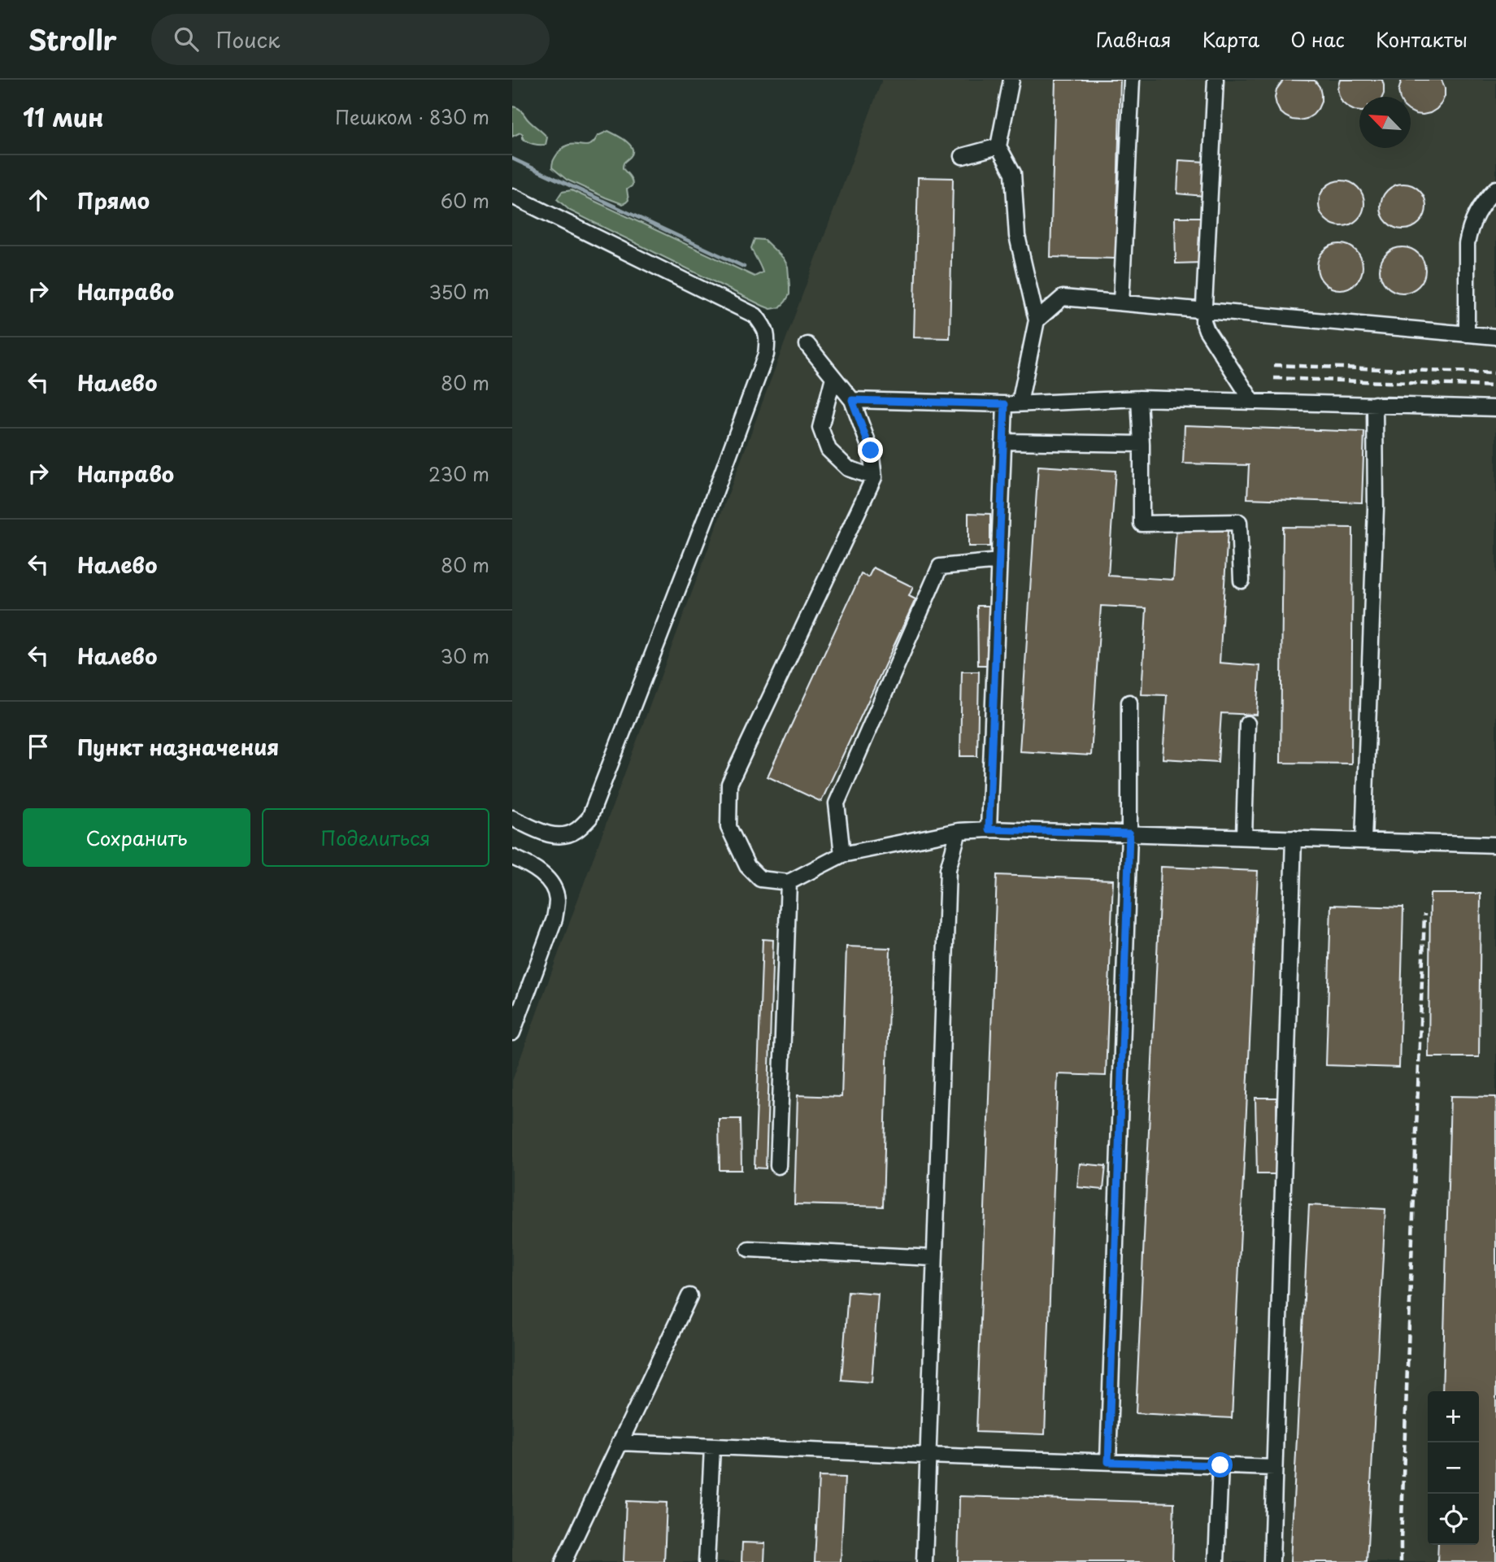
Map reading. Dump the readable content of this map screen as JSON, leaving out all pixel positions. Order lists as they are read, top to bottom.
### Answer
{
  "north": "top left",
  "page": {
    "header": "Strollr",
    "search": "Поиск",
    "nav": [
      "Главная",
      "Карта",
      "О нас",
      "Контакты"
    ],
    "heading": ["11 мин", "Пешком · 830 m"],
    "list": [
      ["Прямо", "60 m"],
      ["Направо", "350 m"],
      ["Налево", "80 m"],
      ["Направо", "230 m"],
      ["Налево", "80 m"],
      ["Налево", "30 m"],
      "Пункт назначения"
    ],
    "buttons": ["Сохранить", "Поделиться"],
    "map_buttons": ["+", "−"]
  }
}
